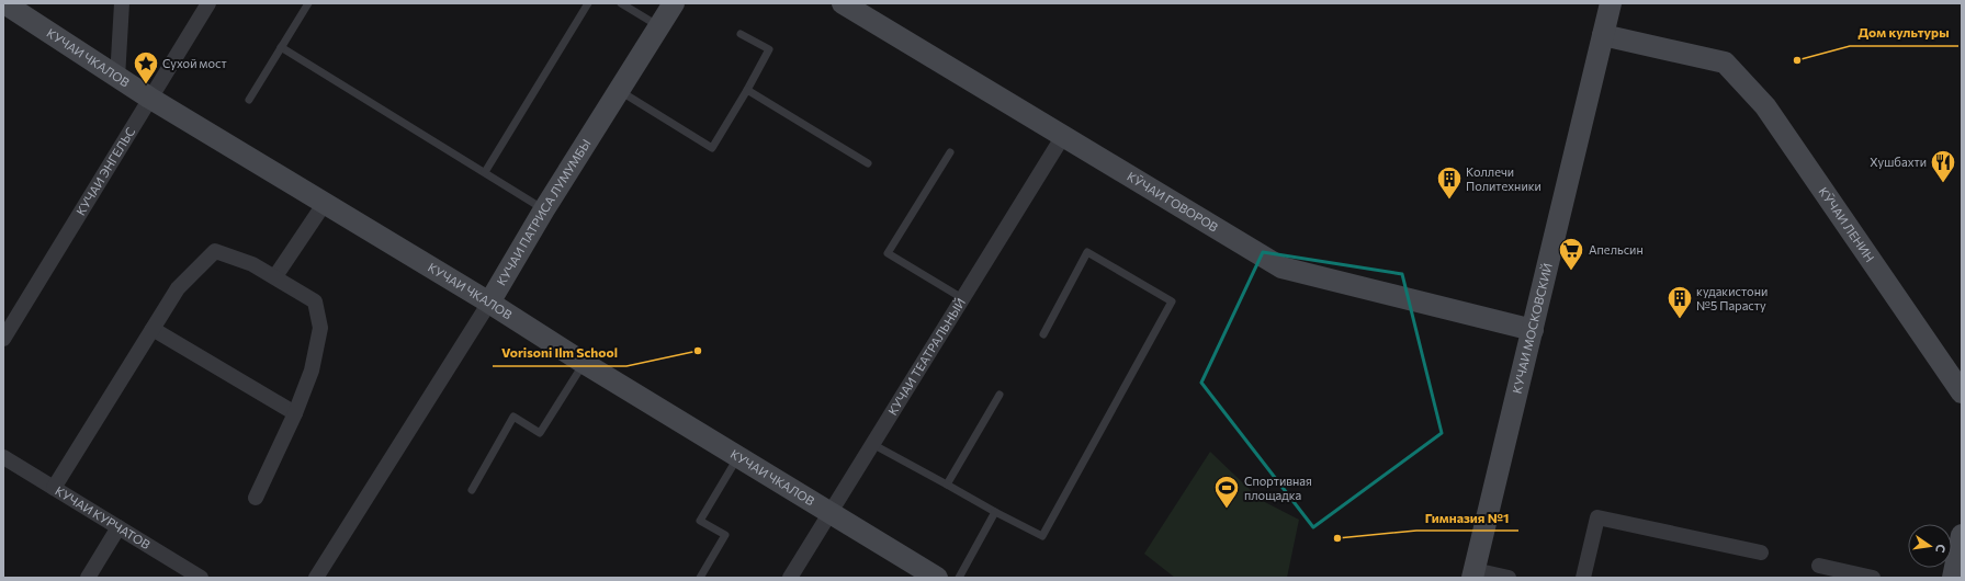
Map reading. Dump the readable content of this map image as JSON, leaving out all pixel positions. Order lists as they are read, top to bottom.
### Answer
{
  "streets": {
    "street": [
      "КУЧАИ ЧКАЛОВ",
      "КУЧАИ ЭНГЕЛЬС",
      "КӮЧАИ ГОВОРОВ",
      "КУЧАИ ПАТРИСА ЛУМУМБЫ",
      "КӮЧАИ ЛЕНИН",
      "КУЧАИ МОСКОВСКИЙ",
      "КУЧАИ ТЕАТРАЛЬНЫЙ",
      "КУЧАИ КУРЧАТОВ"
    ]
  },
  "crossings": [
    ["КУЧАИ ЧКАЛОВ", "КУЧАИ ЭНГЕЛЬС"],
    ["КУЧАИ ЧКАЛОВ", "КУЧАИ ПАТРИСА ЛУМУМБЫ"],
    ["КУЧАИ ЧКАЛОВ", "КУЧАИ ТЕАТРАЛЬНЫЙ"],
    ["КӮЧАИ ГОВОРОВ", "КУЧАИ МОСКОВСКИЙ"],
    ["КӮЧАИ ГОВОРОВ", "КУЧАИ ТЕАТРАЛЬНЫЙ"],
    ["КӮЧАИ ЛЕНИН", "КУЧАИ МОСКОВСКИЙ"]
  ],
  "places": {
    "other": ["Дом культуры", "Vorisoni Ilm School", "Гимназия №1"],
    "place": ["Сухой мост"],
    "restaurant": ["Хушбахти"],
    "building": ["Коллечи Политехники", "кудакистони №5 Парасту"],
    "supermarket": ["Апельсин"],
    "sports": ["Спортивная площадка"]
  },
  "north": "right"
}
